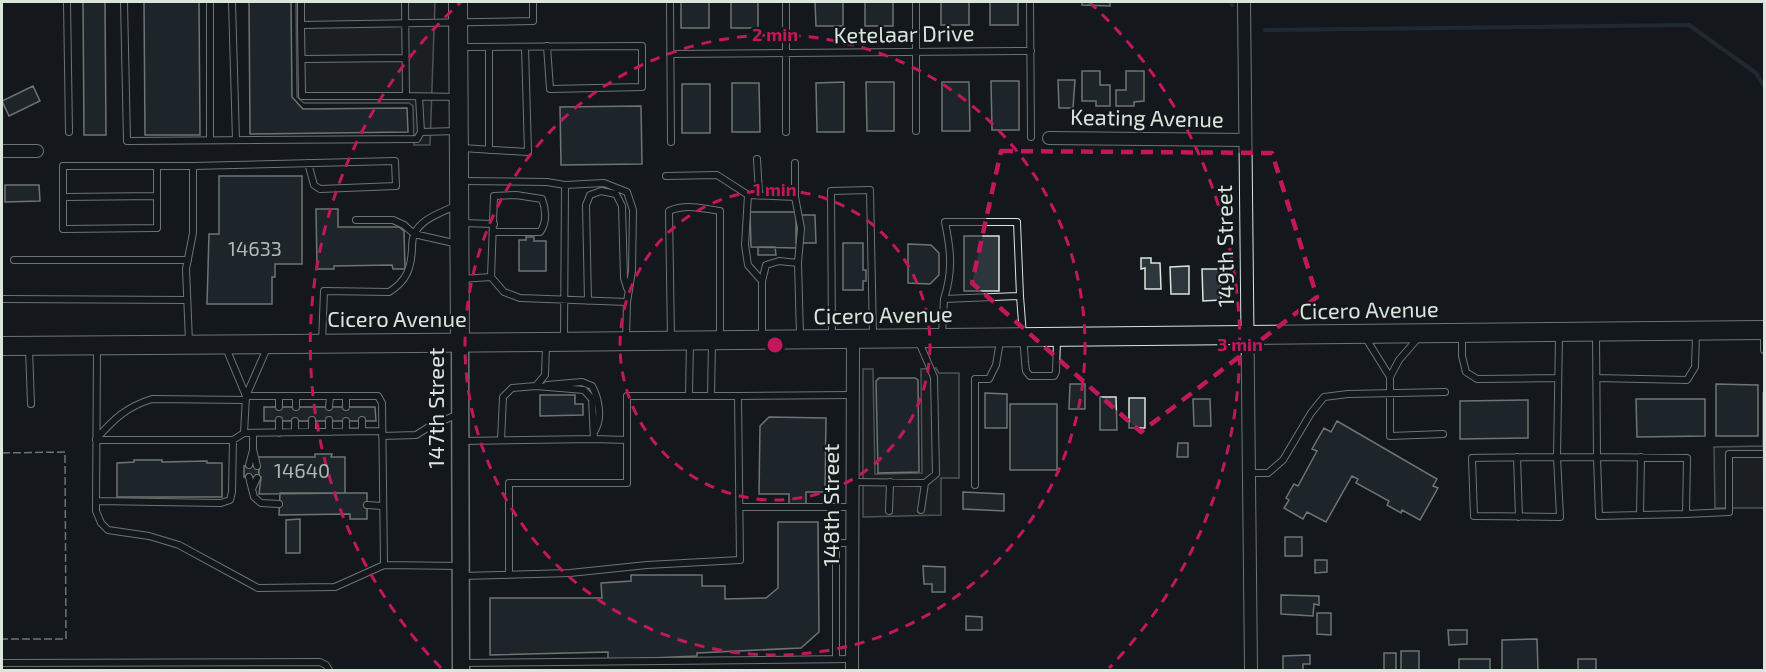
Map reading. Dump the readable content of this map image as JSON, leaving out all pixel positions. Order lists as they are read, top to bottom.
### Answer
{
  "streets": {
    "main road": ["Cicero Avenue", "147th Street"],
    "street": ["Keating Avenue", "149th Street", "148th Street"],
    "lane": ["Ketelaar Drive"]
  },
  "crossings": [
    ["Keating Avenue", "149th Street"],
    ["149th Street", "Cicero Avenue"],
    ["Cicero Avenue", "147th Street"],
    ["Cicero Avenue", "148th Street"]
  ],
  "house_numbers": ["14633", "14640"],
  "rings": ["2 min", "1 min", "3 min"]
}
